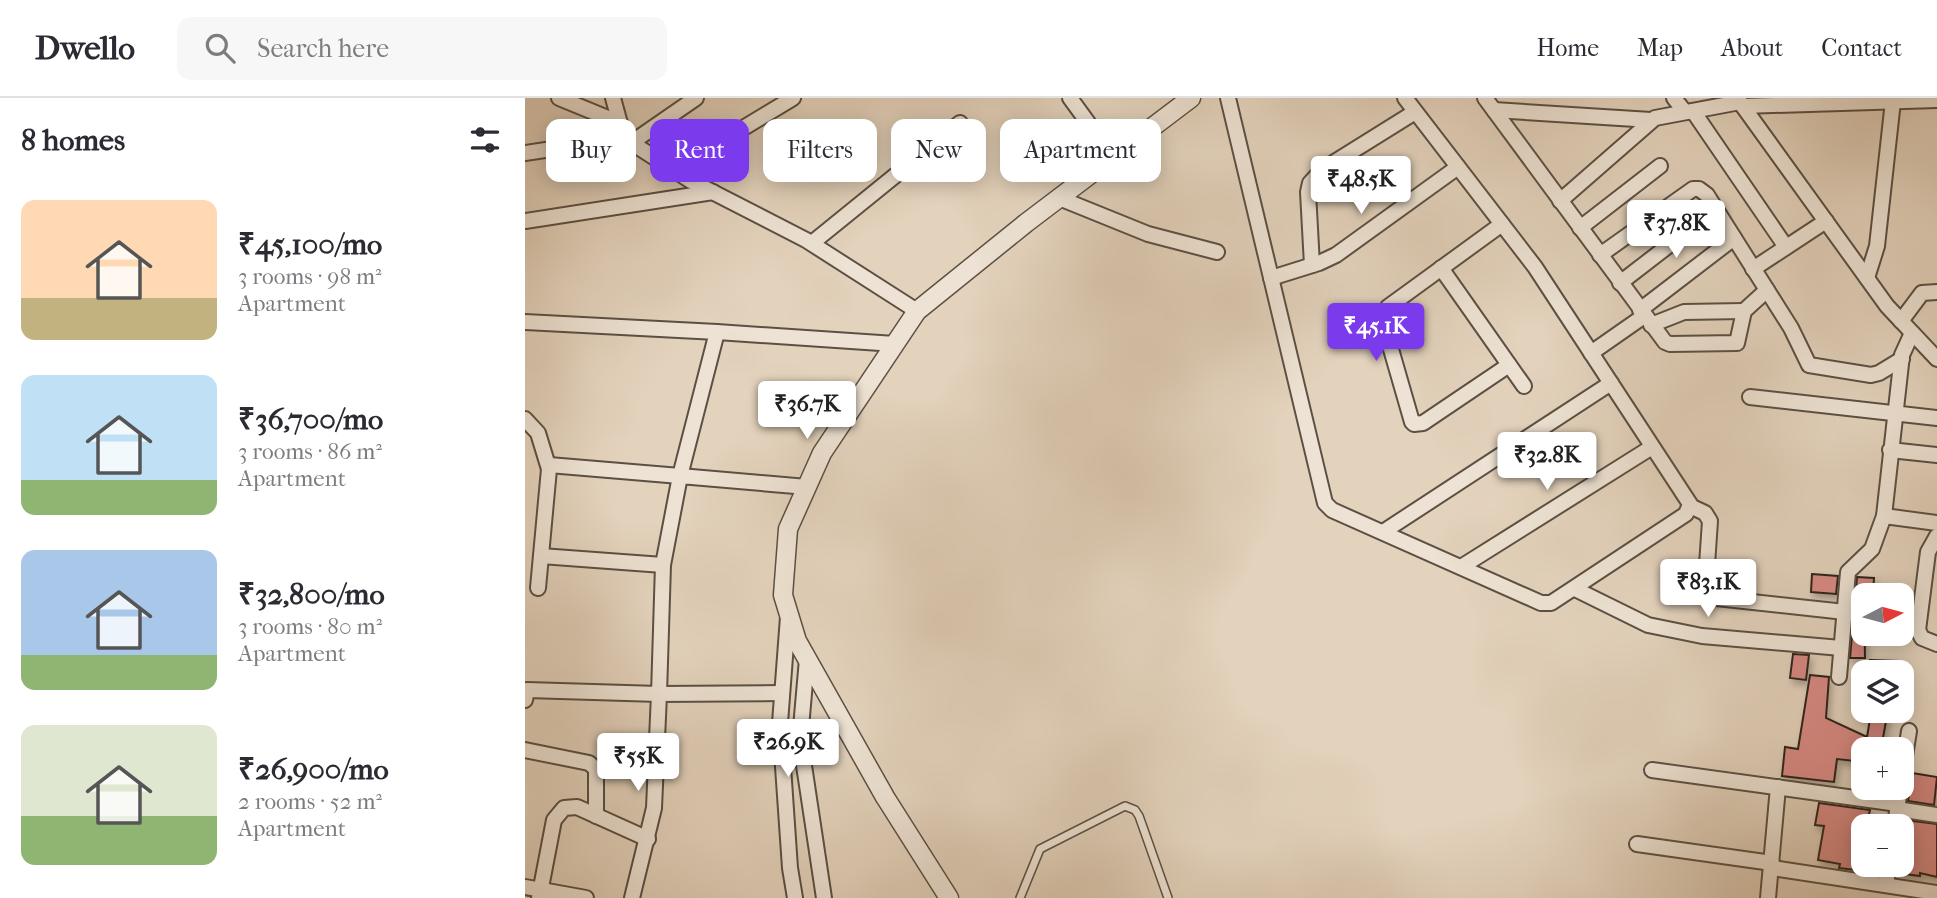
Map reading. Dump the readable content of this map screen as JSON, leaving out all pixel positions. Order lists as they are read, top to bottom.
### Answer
{
  "north": "right",
  "page": {
    "header": "Dwello",
    "search": "Search here",
    "nav": [
      "Home",
      "Map",
      "About",
      "Contact"
    ],
    "heading": "8 homes",
    "chip": [
      "Buy",
      "Rent",
      "Filters",
      "New",
      "Apartment"
    ],
    "price": [
      "₹48.5K",
      "₹37.8K",
      "₹45.1K",
      "₹36.7K",
      "₹32.8K",
      "₹83.1K",
      "₹26.9K",
      "₹55K"
    ],
    "list": [
      {
        "name": "₹45,100/mo",
        "note": "3 rooms · 98 m² · Apartment"
      },
      {
        "name": "₹36,700/mo",
        "note": "3 rooms · 86 m² · Apartment"
      },
      {
        "name": "₹32,800/mo",
        "note": "3 rooms · 80 m² · Apartment"
      },
      {
        "name": "₹26,900/mo",
        "note": "2 rooms · 52 m² · Apartment"
      }
    ],
    "map_buttons": ["+", "−"]
  }
}
